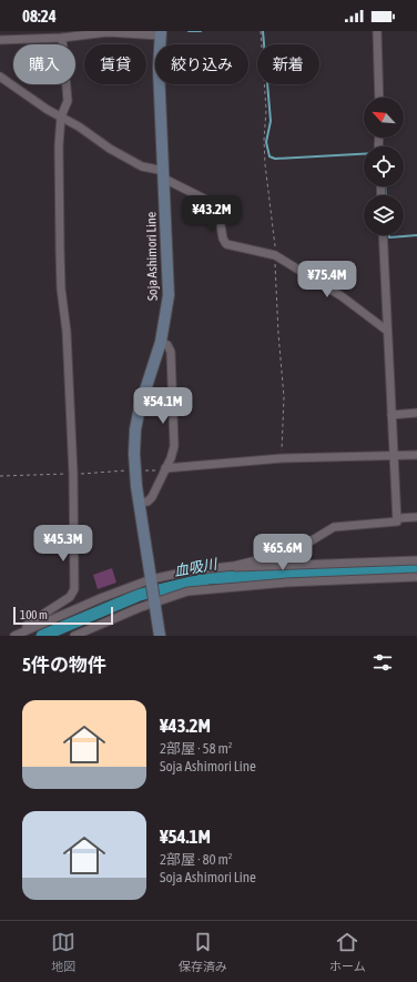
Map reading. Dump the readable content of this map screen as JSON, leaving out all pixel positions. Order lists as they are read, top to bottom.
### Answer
{
  "streets": {
    "main road": ["Soja Ashimori Line"]
  },
  "water": ["血吸川"],
  "scale_bar": "100 m",
  "north": "top left",
  "page": {
    "status": "08:24",
    "chip": [
      "購入",
      "賃貸",
      "絞り込み",
      "新着"
    ],
    "price": [
      "¥43.2M",
      "¥75.4M",
      "¥54.1M",
      "¥45.3M",
      "¥65.6M"
    ],
    "scale": "100 m",
    "heading": "5件の物件",
    "list": [
      {
        "name": "¥43.2M",
        "note": "2部屋 · 58 m² · Soja Ashimori Line"
      },
      {
        "name": "¥54.1M",
        "note": "2部屋 · 80 m² · Soja Ashimori Line"
      }
    ],
    "tabs": ["地図", "保存済み", "ホーム"]
  }
}
